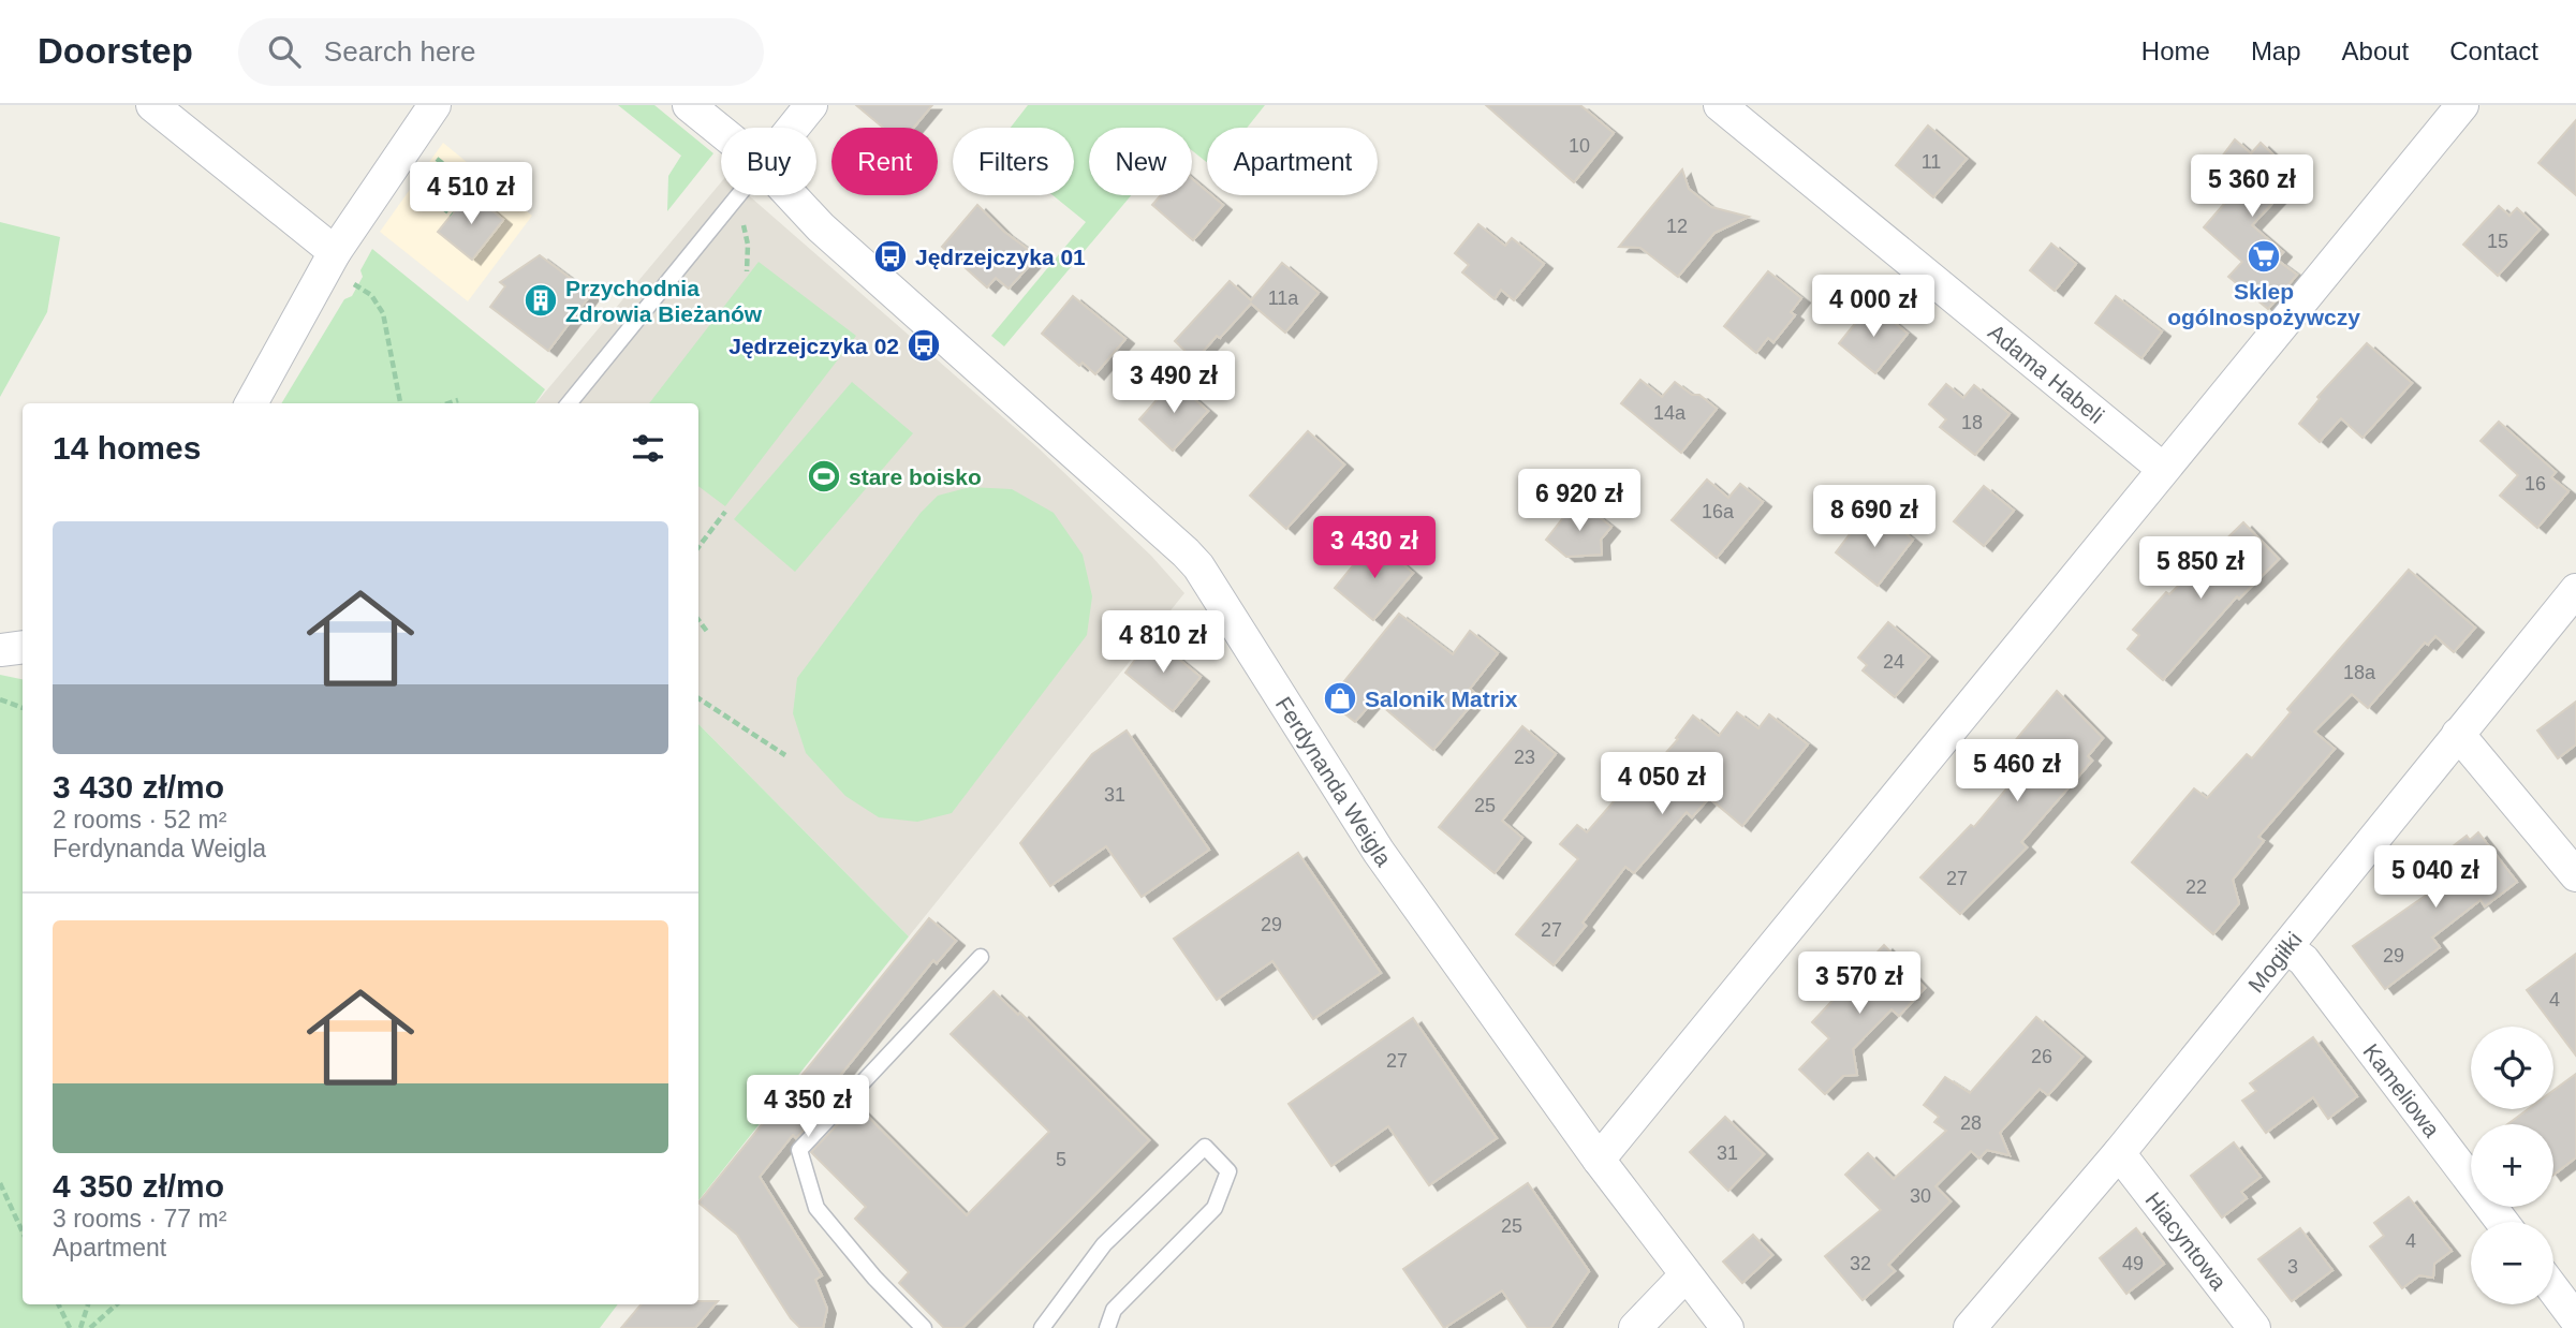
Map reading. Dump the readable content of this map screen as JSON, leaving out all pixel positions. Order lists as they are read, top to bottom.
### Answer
{
  "streets": {
    "street": [
      "Adama Habeli",
      "Ferdynanda Weigla",
      "Mogiłki",
      "Kameliowa",
      "Hiacyntowa"
    ]
  },
  "crossings": [
    ["Mogiłki", "Kameliowa"],
    ["Mogiłki", "Hiacyntowa"]
  ],
  "places": {
    "bus stop": ["Jędrzejczyka 01", "Jędrzejczyka 02"],
    "supermarket": ["Sklep ogólnospożywczy"],
    "building": ["Przychodnia Zdrowia Bieżanów"],
    "sports": ["stare boisko"],
    "shop": ["Salonik Matrix"]
  },
  "house_numbers": [
    "10",
    "11",
    "12",
    "15",
    "11a",
    "14a",
    "18",
    "16",
    "16a",
    "24",
    "18a",
    "23",
    "31",
    "25",
    "27",
    "22",
    "29",
    "27",
    "29",
    "4",
    "26",
    "27",
    "28",
    "31",
    "5",
    "30",
    "25",
    "4",
    "32",
    "49",
    "3"
  ],
  "page": {
    "header": "Doorstep",
    "search": "Search here",
    "nav": [
      "Home",
      "Map",
      "About",
      "Contact"
    ],
    "chip": [
      "Buy",
      "Rent",
      "Filters",
      "New",
      "Apartment"
    ],
    "price": [
      "5 360 zł",
      "4 510 zł",
      "4 000 zł",
      "3 490 zł",
      "6 920 zł",
      "8 690 zł",
      "3 430 zł",
      "5 850 zł",
      "4 810 zł",
      "5 460 zł",
      "4 050 zł",
      "5 040 zł",
      "3 570 zł",
      "4 350 zł"
    ],
    "heading": "14 homes",
    "list": [
      {
        "name": "3 430 zł/mo",
        "note": "2 rooms · 52 m² · Ferdynanda Weigla"
      },
      {
        "name": "4 350 zł/mo",
        "note": "3 rooms · 77 m² · Apartment"
      }
    ],
    "map_buttons": ["+", "−"]
  }
}
